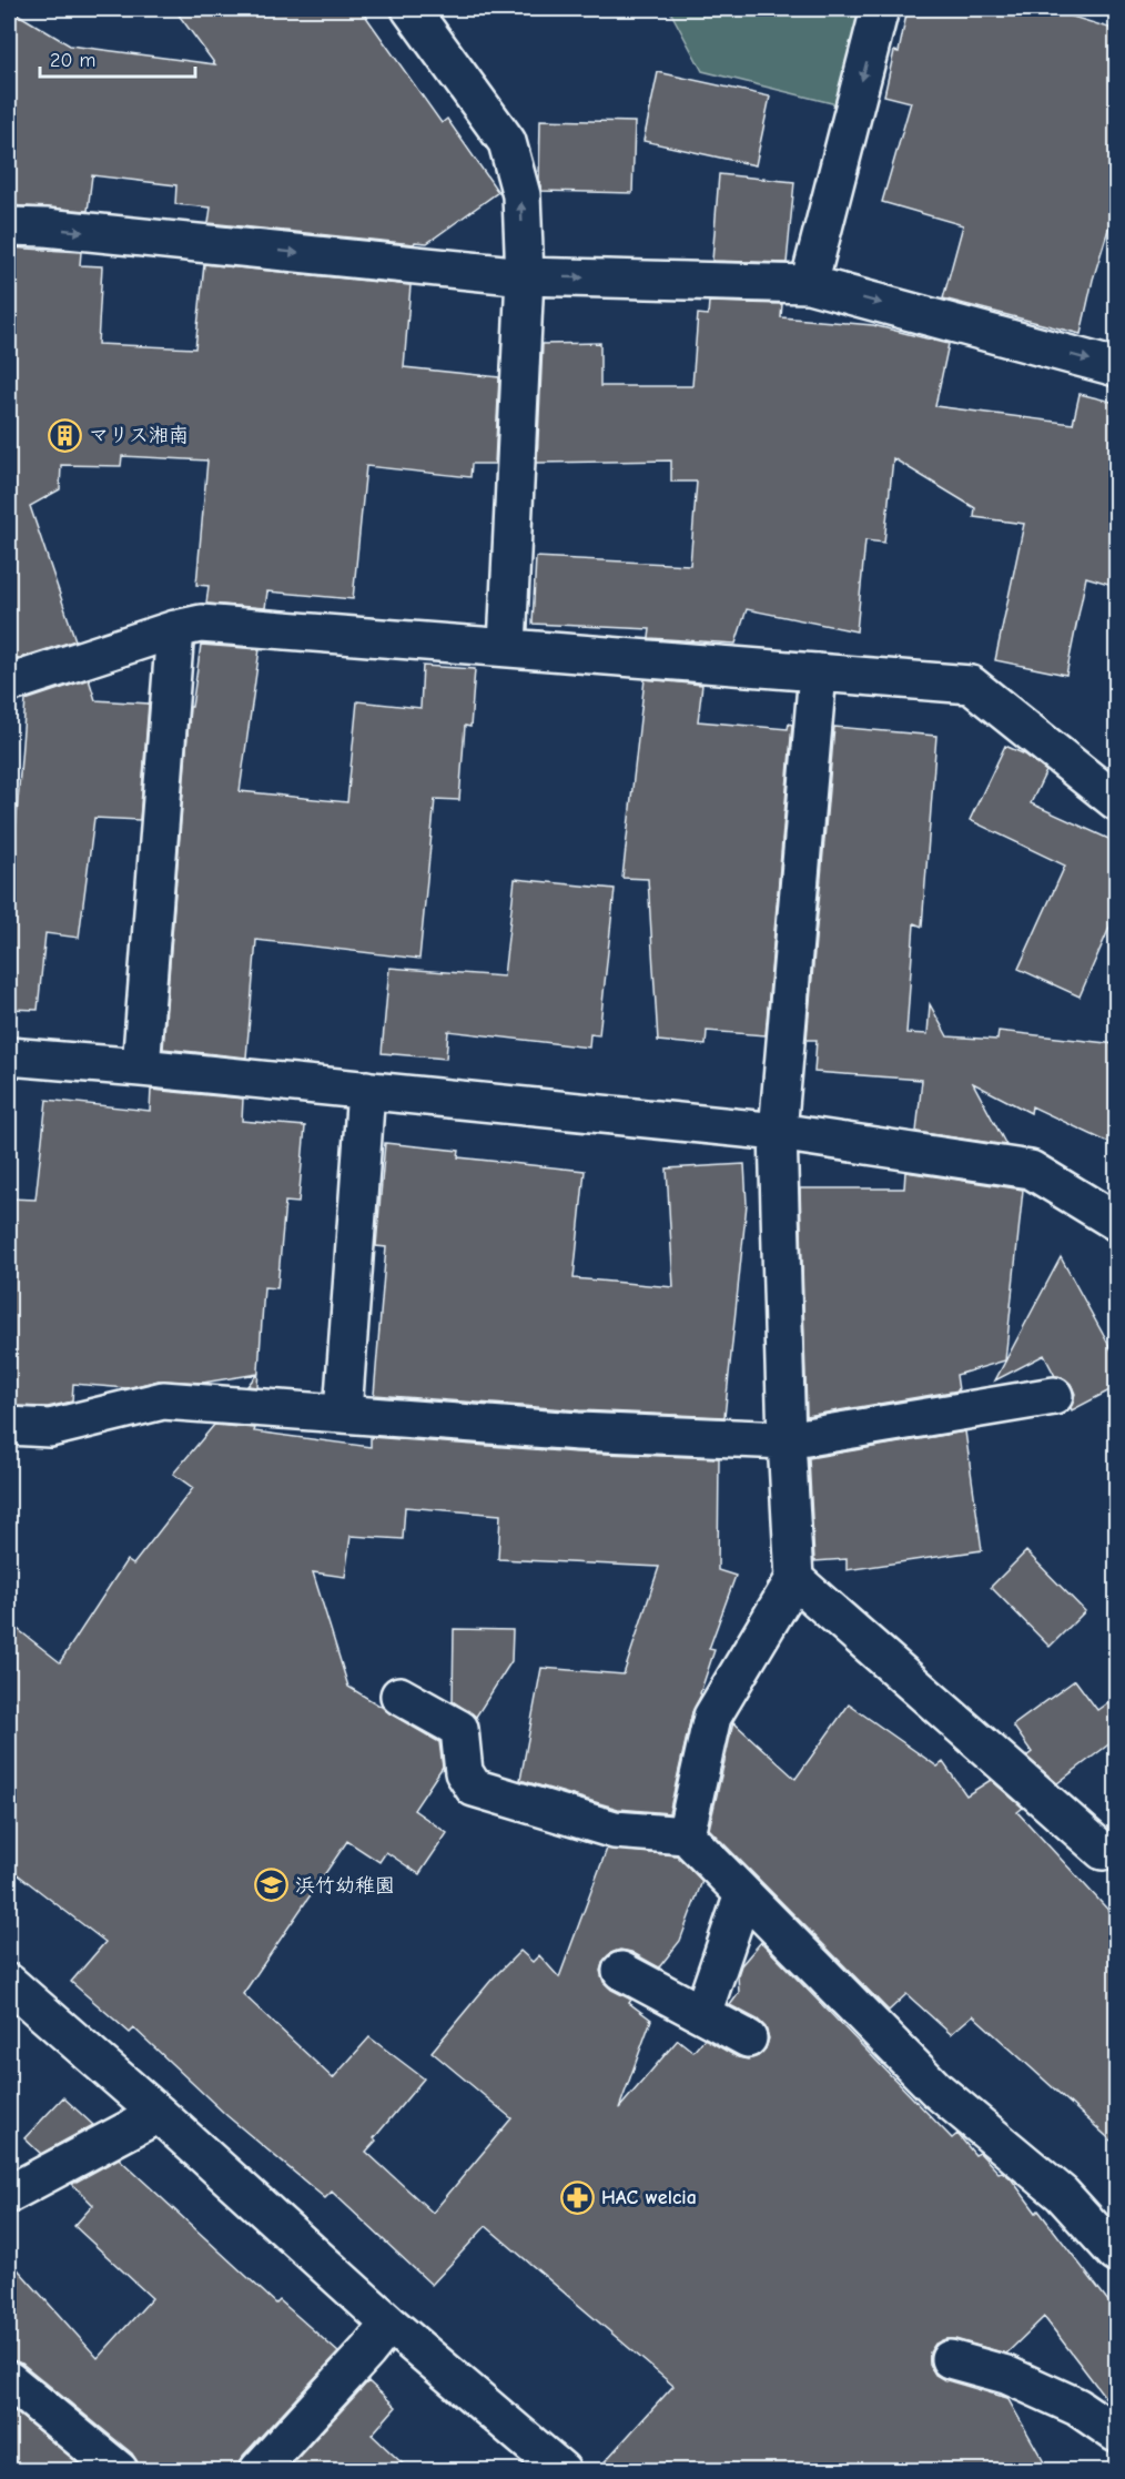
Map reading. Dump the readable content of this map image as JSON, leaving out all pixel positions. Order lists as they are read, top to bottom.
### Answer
{
  "places": {
    "building": ["マリス湘南"],
    "school or university": ["浜竹幼稚園"],
    "pharmacy": ["HAC welcia"]
  },
  "scale_bar": "20 m"
}
